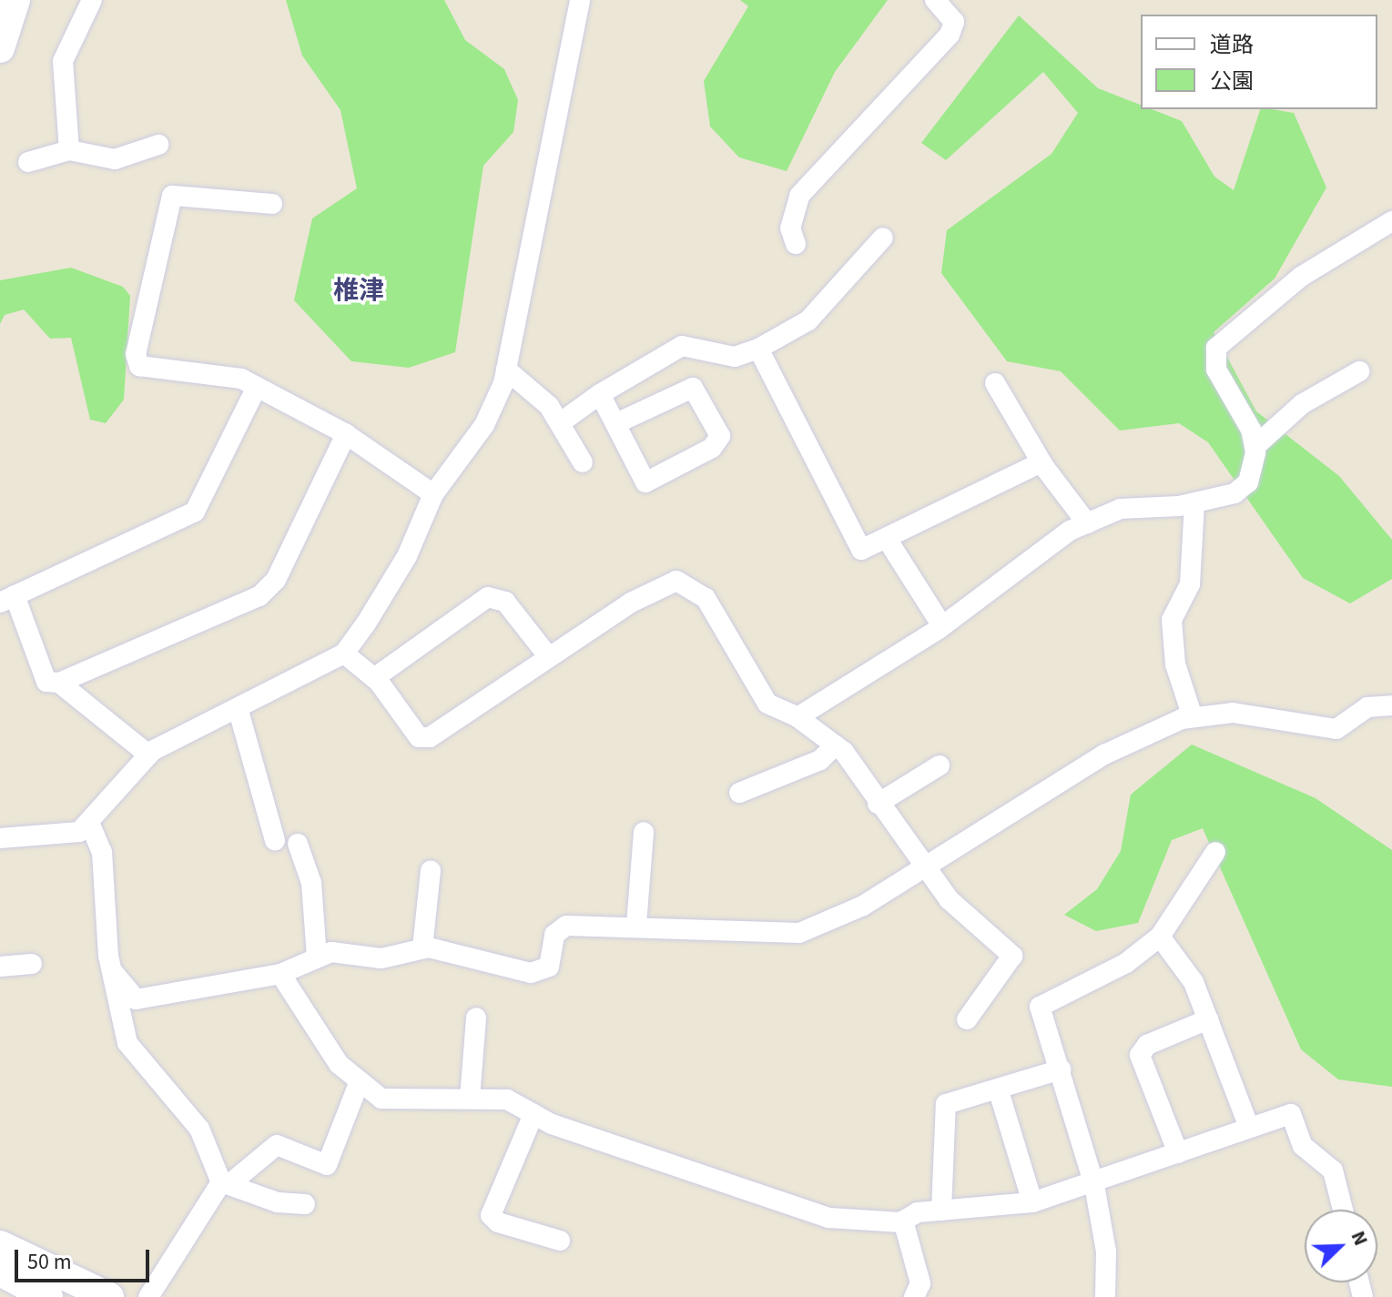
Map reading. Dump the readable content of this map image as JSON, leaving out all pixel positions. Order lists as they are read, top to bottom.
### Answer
{
  "districts": ["椎津"],
  "legend": ["道路", "公園"],
  "scale_bar": "50 m",
  "north": "top right"
}
